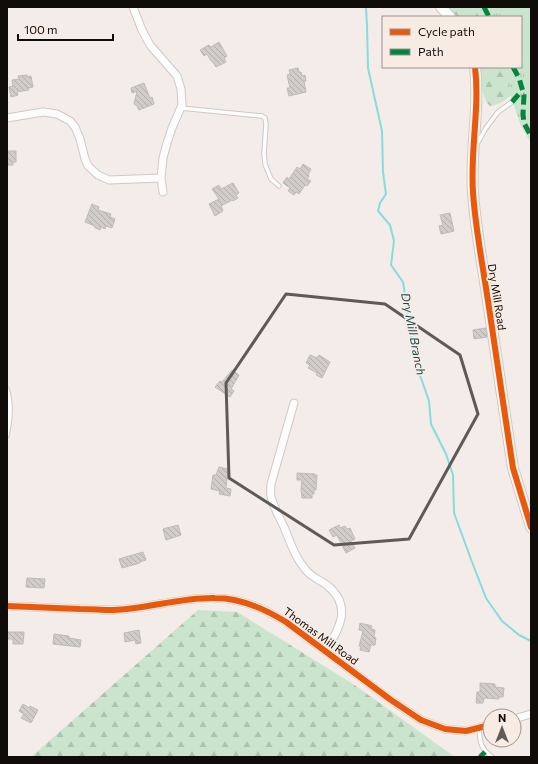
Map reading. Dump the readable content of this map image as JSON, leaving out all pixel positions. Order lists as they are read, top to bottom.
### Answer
{
  "streets": {
    "street": ["Dry Mill Road", "Thomas Mill Road"]
  },
  "water": ["Dry Mill Branch"],
  "legend": ["Cycle path", "Path"],
  "scale_bar": "100 m",
  "north": "top"
}
